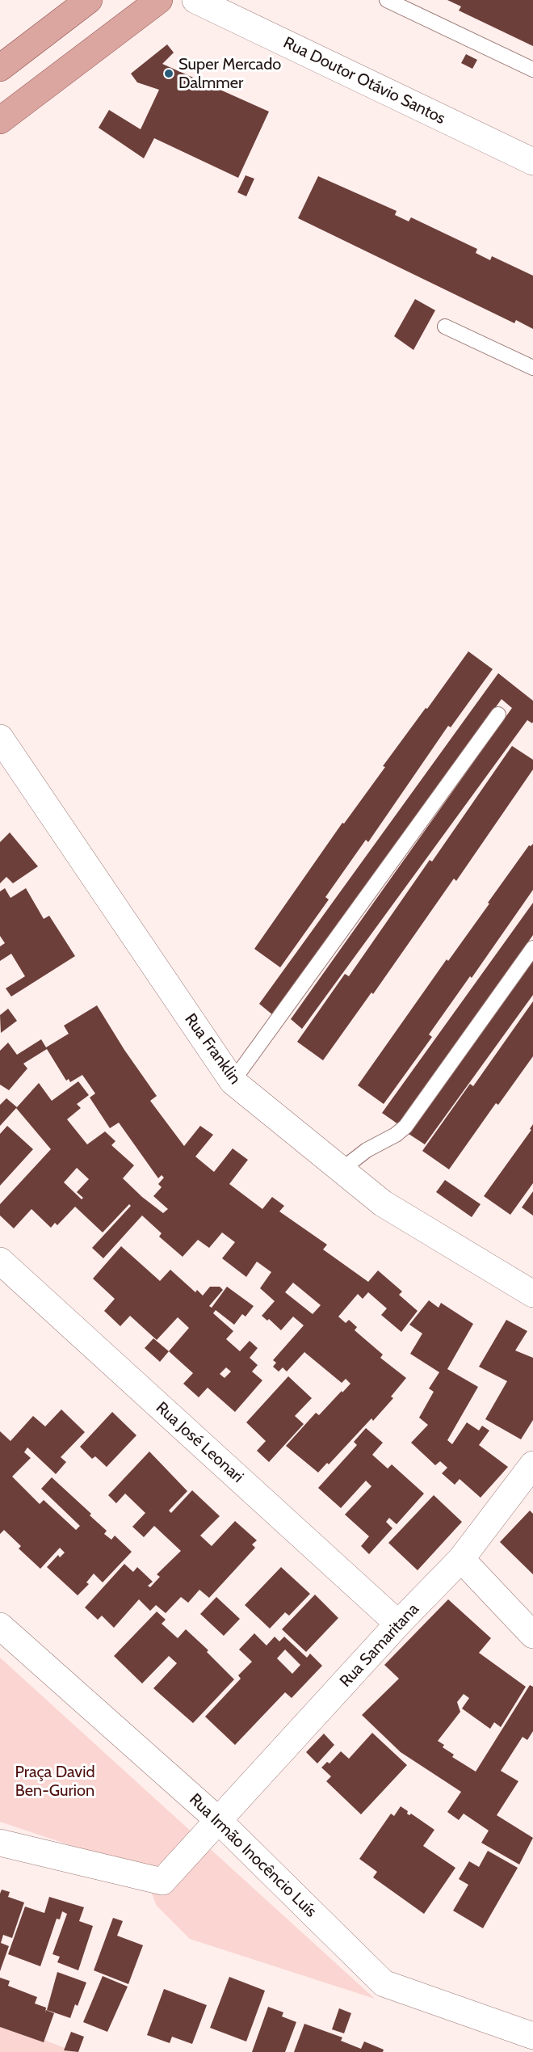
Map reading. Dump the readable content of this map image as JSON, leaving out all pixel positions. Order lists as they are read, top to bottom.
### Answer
{
  "streets": {
    "street": [
      "Rua Doutor Otávio Santos",
      "Rua Franklin",
      "Rua José Leonari",
      "Rua Samaritana",
      "Rua Irmão Inocêncio Luís"
    ]
  },
  "crossings": [
    ["Rua José Leonari", "Rua Samaritana"],
    ["Rua Samaritana", "Rua Irmão Inocêncio Luís"]
  ],
  "parks": ["Praça David Ben-Gurion"],
  "places": ["Super Mercado Dalmmer"]
}
